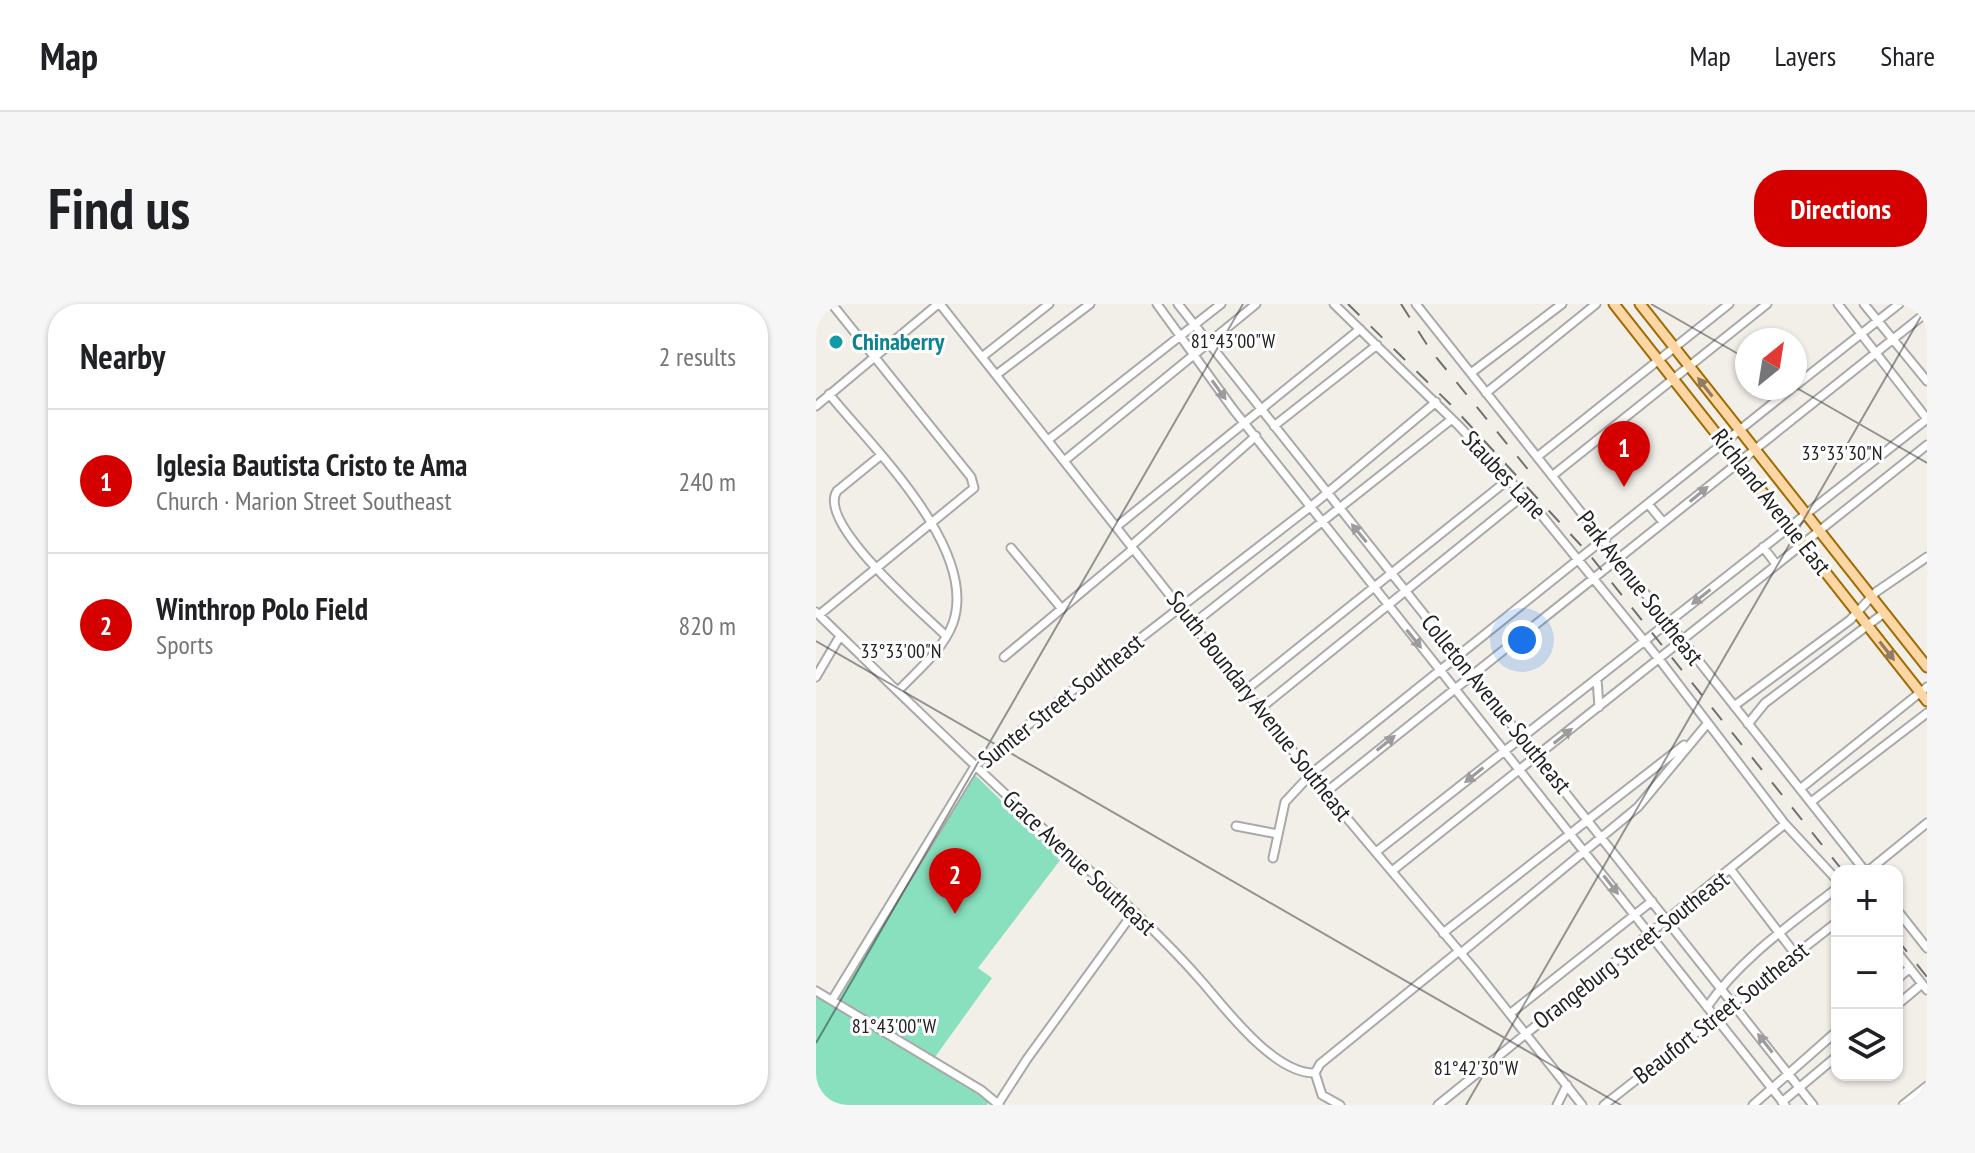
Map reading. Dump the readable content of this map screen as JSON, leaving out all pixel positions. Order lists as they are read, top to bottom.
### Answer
{
  "streets": {
    "main road": ["Richland Avenue East"],
    "street": [
      "Staubes Lane",
      "Park Avenue Southeast",
      "Sumter Street Southeast",
      "Colleton Avenue Southeast",
      "South Boundary Avenue Southeast",
      "Grace Avenue Southeast",
      "Orangeburg Street Southeast",
      "Beaufort Street Southeast"
    ]
  },
  "crossings": [
    ["Staubes Lane", "Park Avenue Southeast"],
    ["Staubes Lane", "Sumter Street Southeast"],
    ["Park Avenue Southeast", "Orangeburg Street Southeast"],
    ["Sumter Street Southeast", "Colleton Avenue Southeast"],
    ["Sumter Street Southeast", "South Boundary Avenue Southeast"],
    ["Sumter Street Southeast", "Grace Avenue Southeast"],
    ["Colleton Avenue Southeast", "Orangeburg Street Southeast"],
    ["Colleton Avenue Southeast", "Beaufort Street Southeast"],
    ["South Boundary Avenue Southeast", "Orangeburg Street Southeast"]
  ],
  "places": ["Chinaberry"],
  "north": "top right",
  "page": {
    "header": "Map",
    "nav": ["Map", "Layers", "Share"],
    "buttons": "Directions",
    "title": "Find us",
    "heading": ["Nearby", "2 results"],
    "list": [
      {
        "mark": "1",
        "name": "Iglesia Bautista Cristo te Ama",
        "note": "Church · Marion Street Southeast",
        "value": "240 m"
      },
      {
        "mark": "2",
        "name": "Winthrop Polo Field",
        "note": "Sports",
        "value": "820 m"
      }
    ],
    "pins": ["1", "2"],
    "map_buttons": ["+", "−"]
  },
  "coordinates": [
    "81°43'00\"W",
    "33°33'30\"N",
    "33°33'00\"N",
    "81°42'30\"W"
  ]
}
